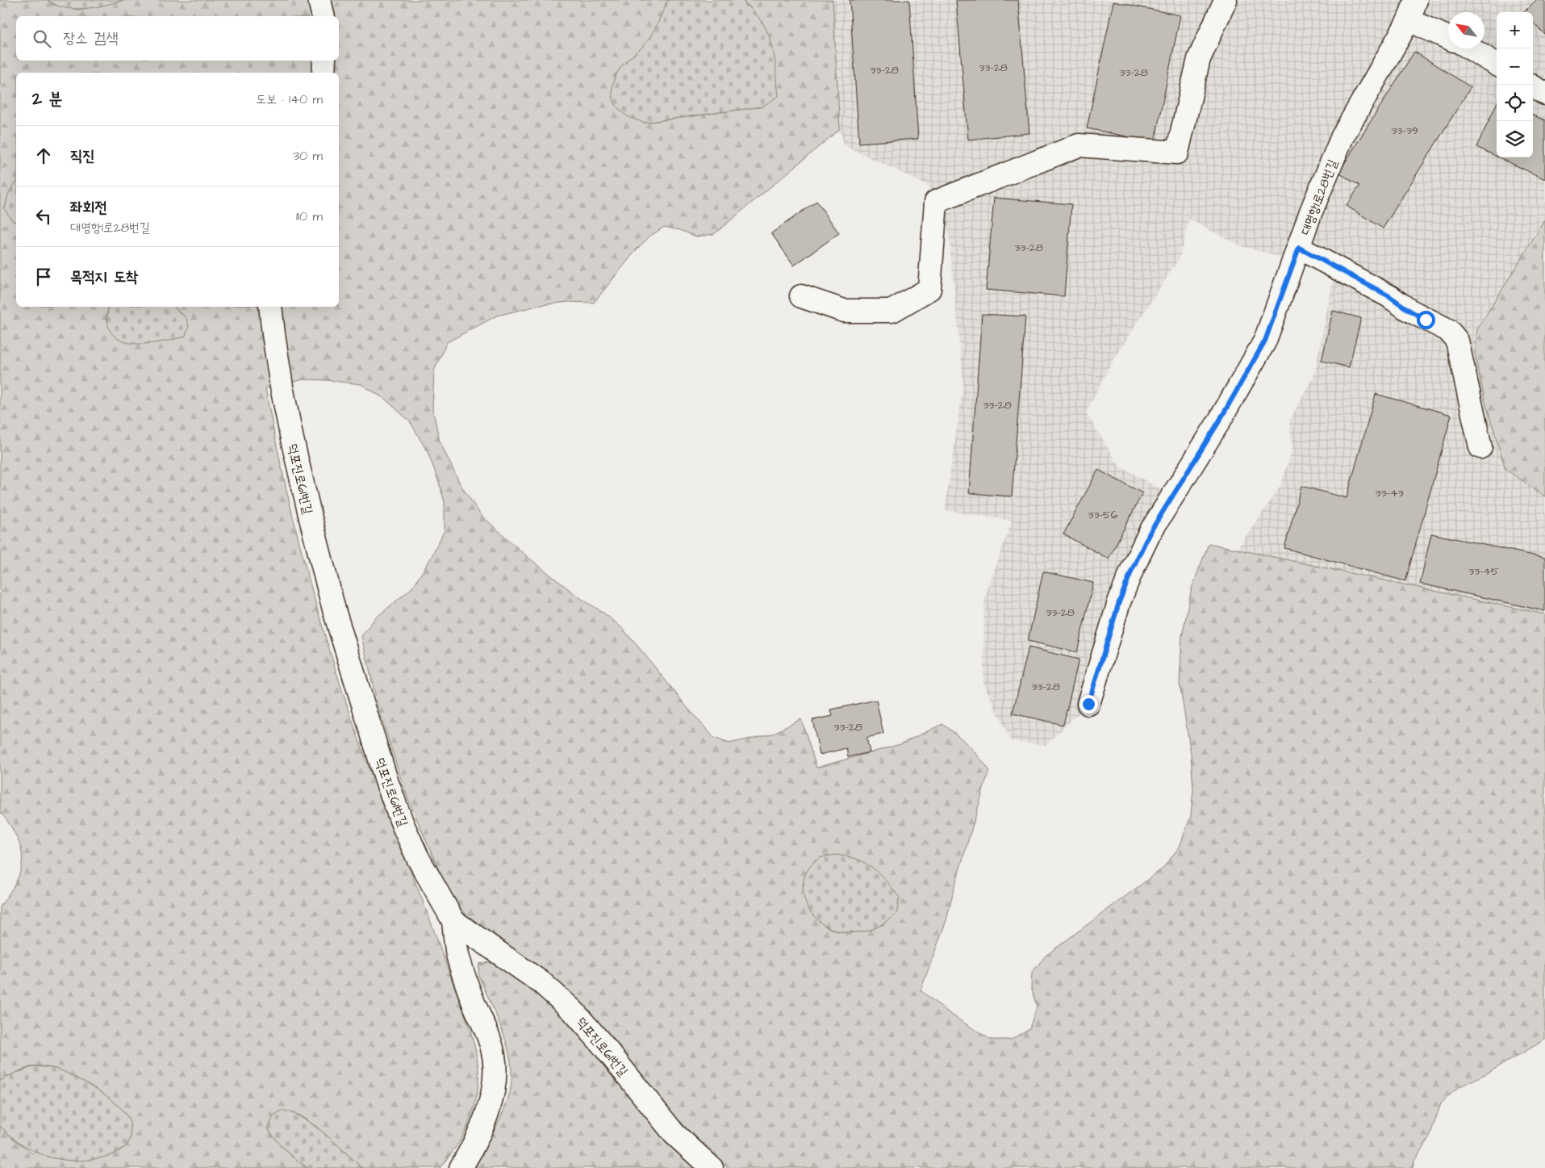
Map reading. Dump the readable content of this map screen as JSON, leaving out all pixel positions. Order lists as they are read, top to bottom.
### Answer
{
  "streets": {
    "street": ["대명항1로28번길", "덕포진로61번길"]
  },
  "house_numbers": [
    "33-28",
    "33-28",
    "33-28",
    "33-39",
    "33-28",
    "33-28",
    "33-43",
    "33-56",
    "33-45",
    "33-28",
    "33-28",
    "33-28"
  ],
  "north": "top left",
  "page": {
    "map_buttons": ["+", "−"],
    "search": "장소 검색",
    "heading": ["2 분", "도보 · 140 m"],
    "list": [
      ["직진", "30 m"],
      ["좌회전", "대명항1로28번길", "110 m"],
      "목적지 도착"
    ]
  }
}
